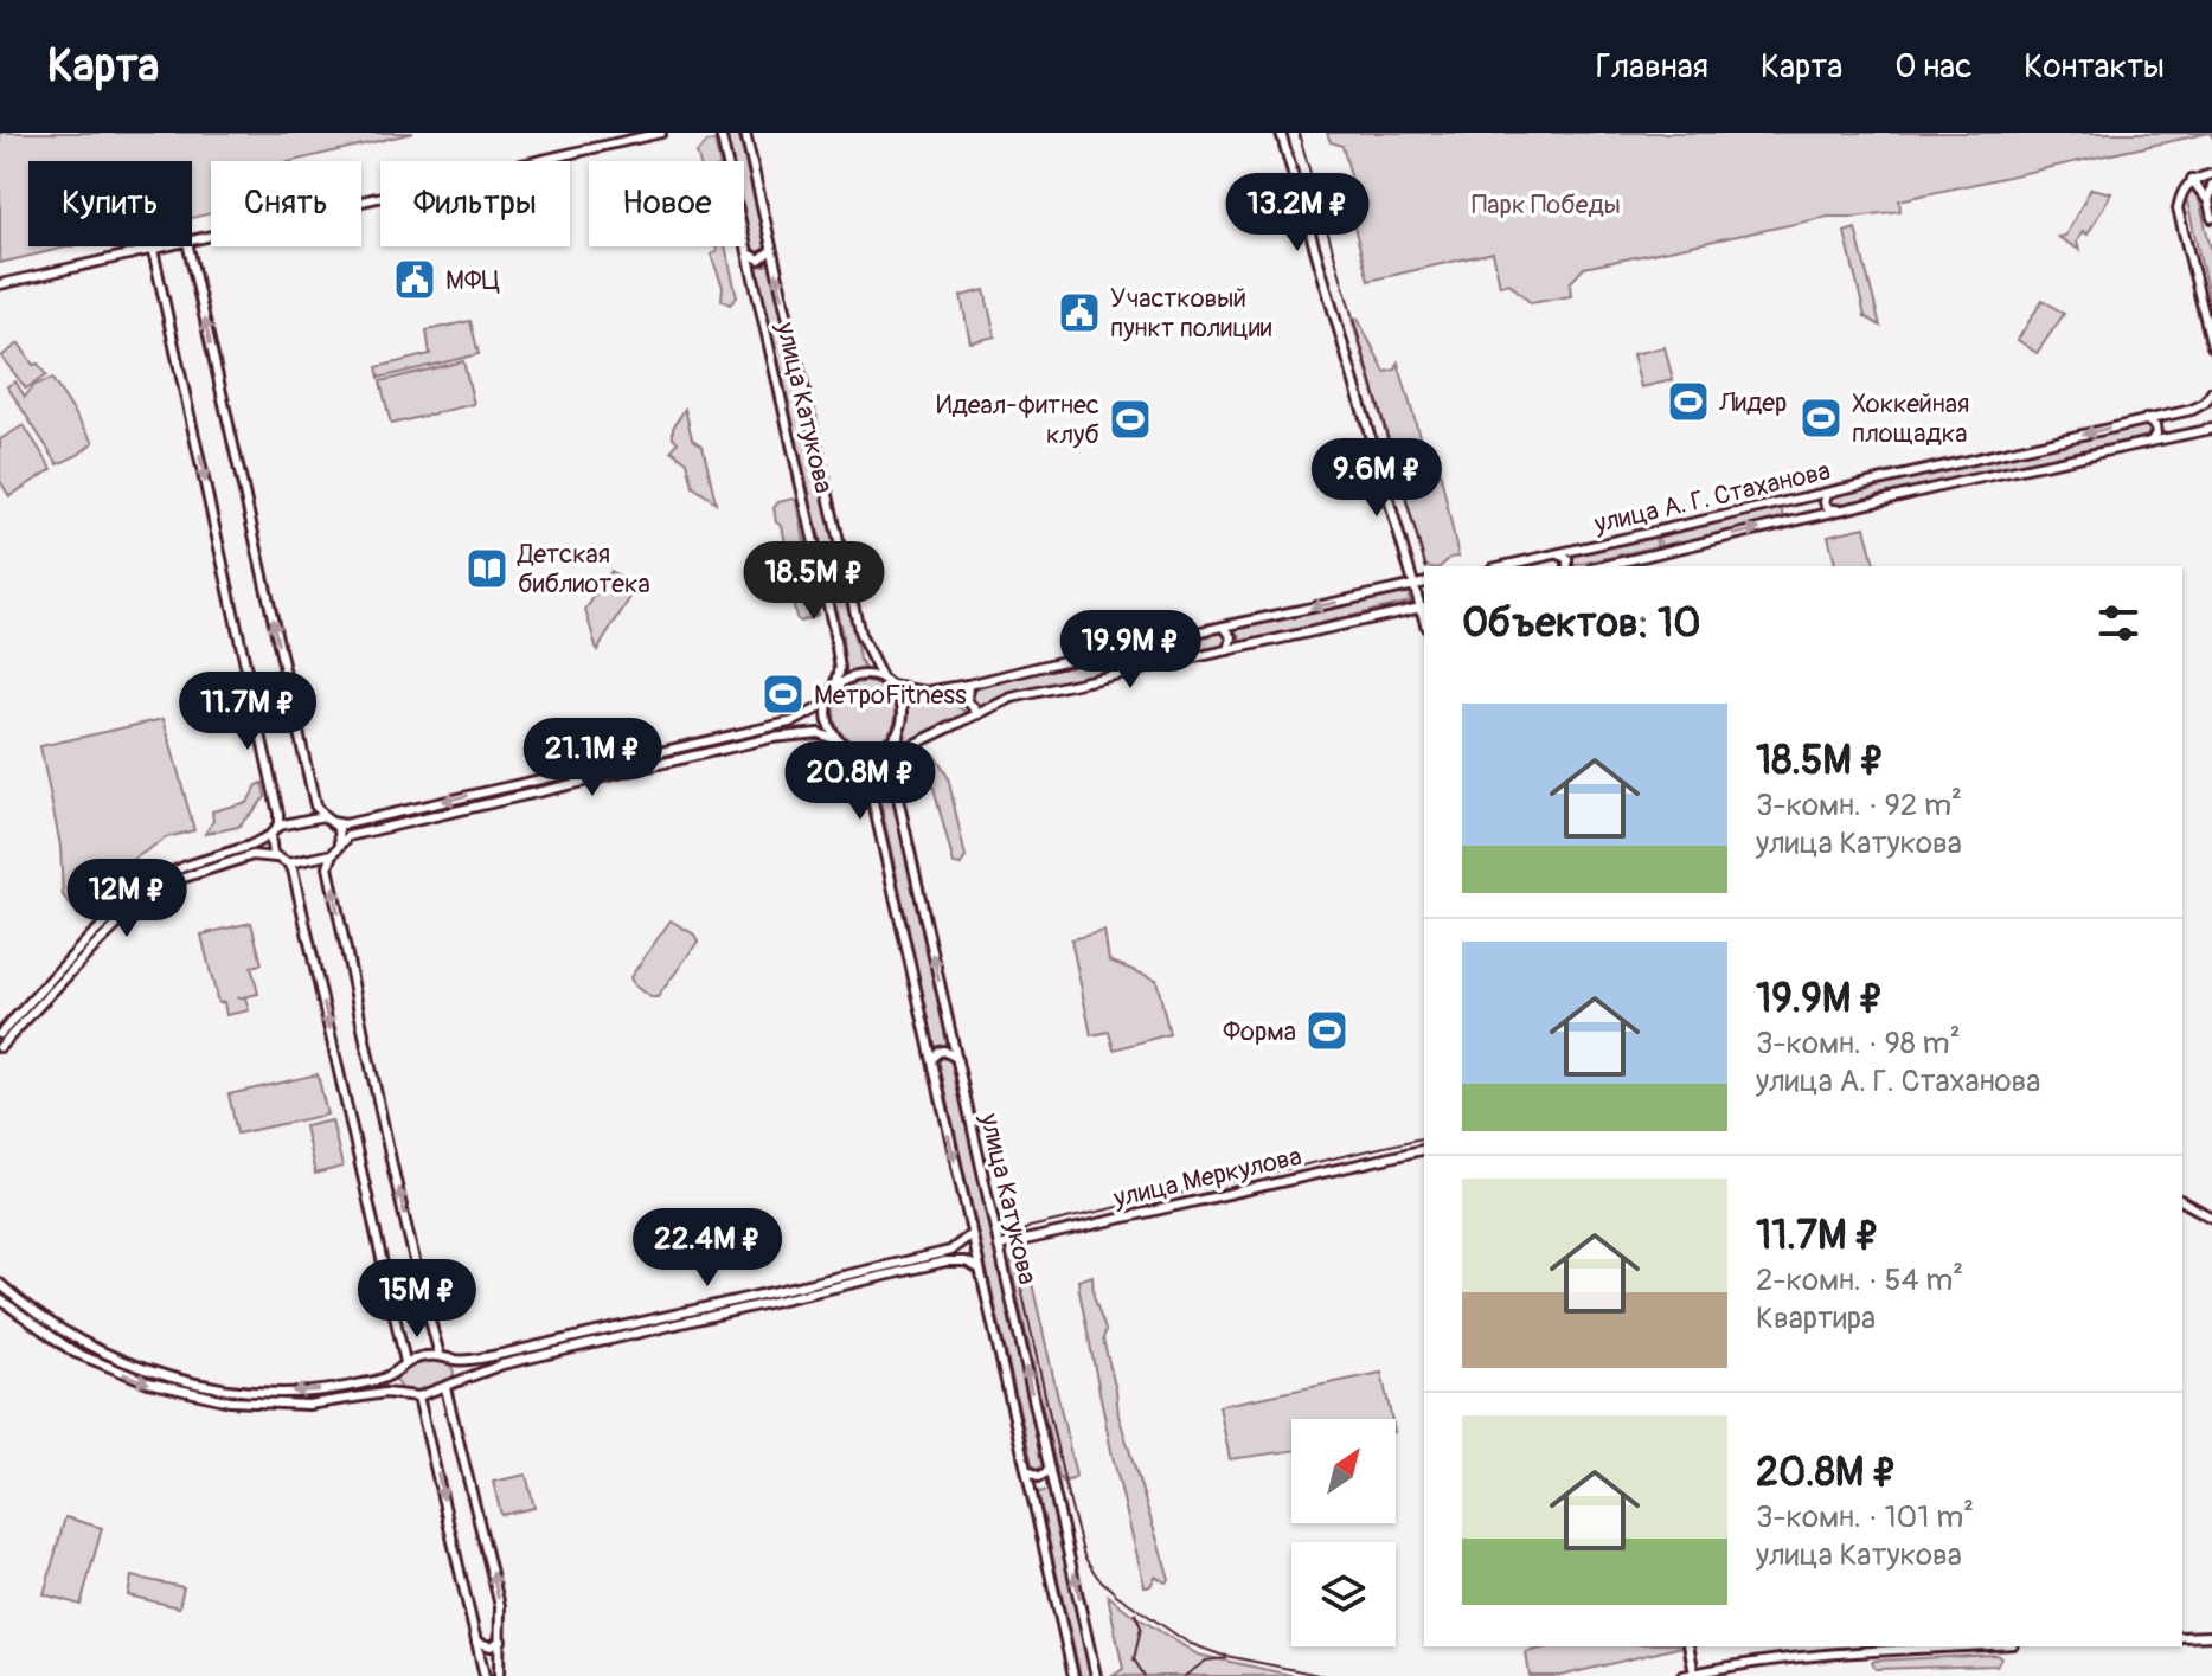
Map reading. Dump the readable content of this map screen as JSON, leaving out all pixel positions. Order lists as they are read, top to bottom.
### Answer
{
  "streets": {
    "main road": ["улица Катукова", "улица А. Г. Стаханова", "улица Меркулова"]
  },
  "crossings": [
    ["улица Катукова", "улица Меркулова"]
  ],
  "parks": ["Парк Победы"],
  "places": {
    "public building": ["МФЦ", "Участковый пункт полиции"],
    "sports": [
      "Лидер",
      "Хоккейная площадка",
      "Идеал-фитнес клуб",
      "МетроFitness",
      "Форма"
    ],
    "library": ["Детская библиотека"]
  },
  "north": "top right",
  "page": {
    "header": "Карта",
    "nav": [
      "Главная",
      "Карта",
      "О нас",
      "Контакты"
    ],
    "chip": [
      "Купить",
      "Снять",
      "Фильтры",
      "Новое"
    ],
    "price": [
      "13.2M ₽",
      "9.6M ₽",
      "18.5M ₽",
      "19.9M ₽",
      "11.7M ₽",
      "21.1M ₽",
      "20.8M ₽",
      "12M ₽",
      "22.4M ₽",
      "15M ₽"
    ],
    "heading": "Объектов: 10",
    "list": [
      {
        "name": "18.5M ₽",
        "note": "3-комн. · 92 m² · улица Катукова"
      },
      {
        "name": "19.9M ₽",
        "note": "3-комн. · 98 m² · улица А. Г. Стаханова"
      },
      {
        "name": "11.7M ₽",
        "note": "2-комн. · 54 m² · Квартира"
      },
      {
        "name": "20.8M ₽",
        "note": "3-комн. · 101 m² · улица Катукова"
      }
    ]
  }
}
